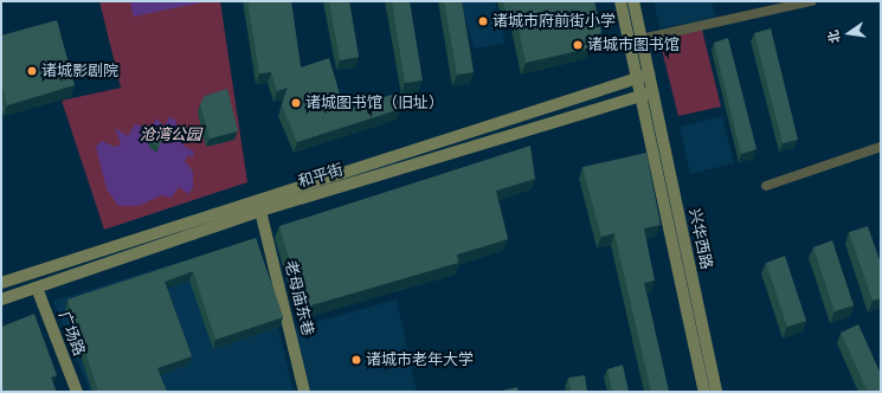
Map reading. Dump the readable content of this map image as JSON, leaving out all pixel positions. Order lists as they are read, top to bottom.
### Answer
{
  "streets": {
    "main road": [
      "和平街",
      "兴华西路",
      "老母庙东巷",
      "广场路"
    ]
  },
  "crossings": [
    ["和平街", "兴华西路"],
    ["和平街", "老母庙东巷"],
    ["和平街", "广场路"]
  ],
  "parks": ["沧湾公园"],
  "places": [
    "诸城市府前街小学",
    "诸城市图书馆",
    "诸城影剧院",
    "诸城图书馆（旧址）",
    "诸城市老年大学"
  ],
  "north": "left"
}
